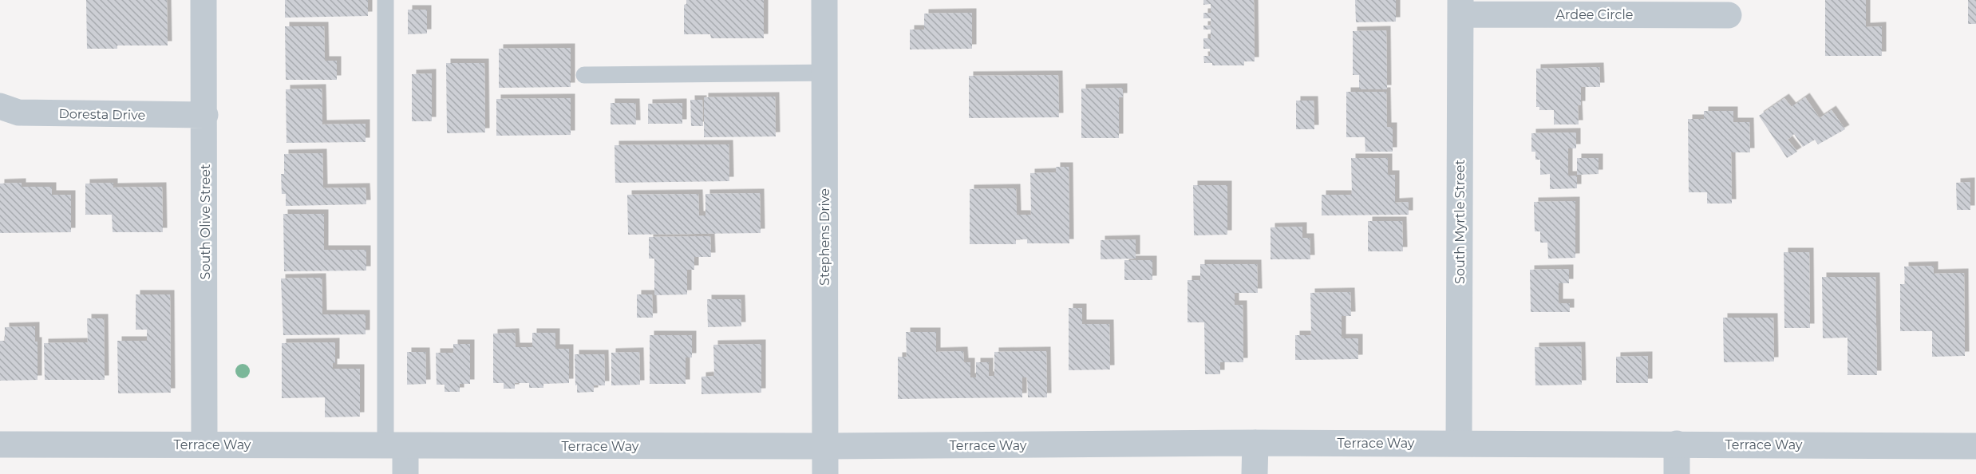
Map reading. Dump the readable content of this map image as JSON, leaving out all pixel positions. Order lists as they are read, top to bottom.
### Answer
{
  "streets": {
    "street": [
      "Ardee Circle",
      "Doresta Drive",
      "South Olive Street",
      "South Myrtle Street",
      "Stephens Drive",
      "Terrace Way"
    ]
  },
  "crossings": [
    ["Ardee Circle", "South Myrtle Street"],
    ["Doresta Drive", "South Olive Street"],
    ["South Olive Street", "Terrace Way"],
    ["South Myrtle Street", "Terrace Way"],
    ["Stephens Drive", "Terrace Way"]
  ]
}
